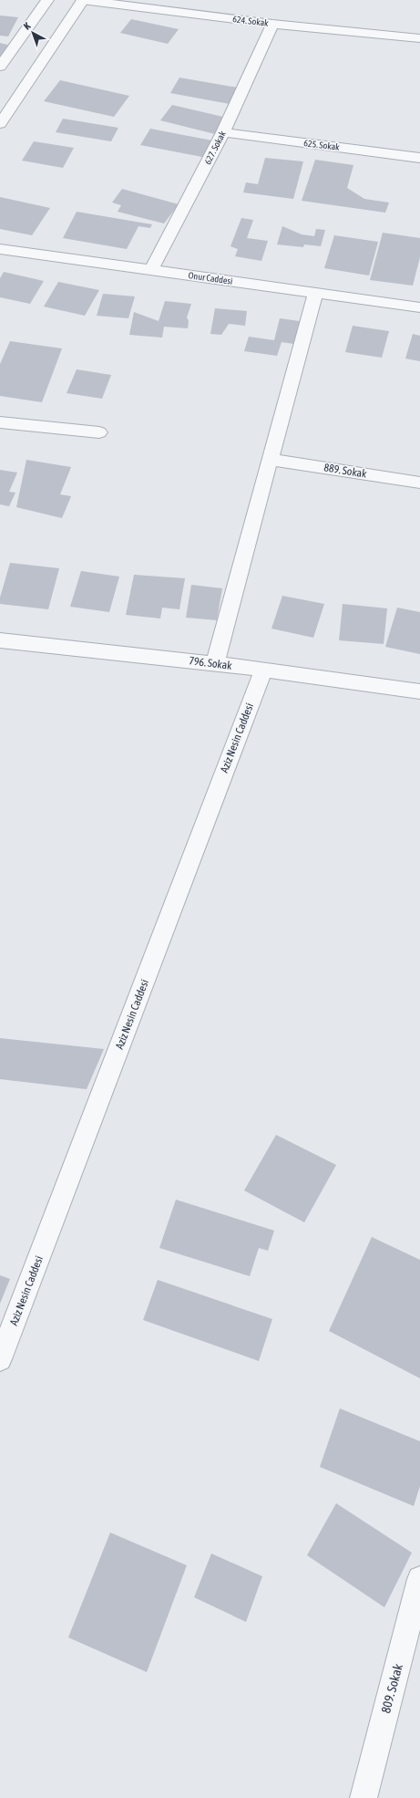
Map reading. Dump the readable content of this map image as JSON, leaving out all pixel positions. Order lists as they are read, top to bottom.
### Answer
{
  "streets": {
    "street": [
      "624. Sokak",
      "625. Sokak",
      "627. Sokak",
      "Onur Caddesi",
      "889. Sokak",
      "796. Sokak",
      "Aziz Nesin Caddesi",
      "809. Sokak"
    ]
  },
  "crossings": [
    ["624. Sokak", "627. Sokak"],
    ["625. Sokak", "627. Sokak"],
    ["627. Sokak", "Onur Caddesi"],
    ["796. Sokak", "Aziz Nesin Caddesi"]
  ],
  "north": "top left"
}
